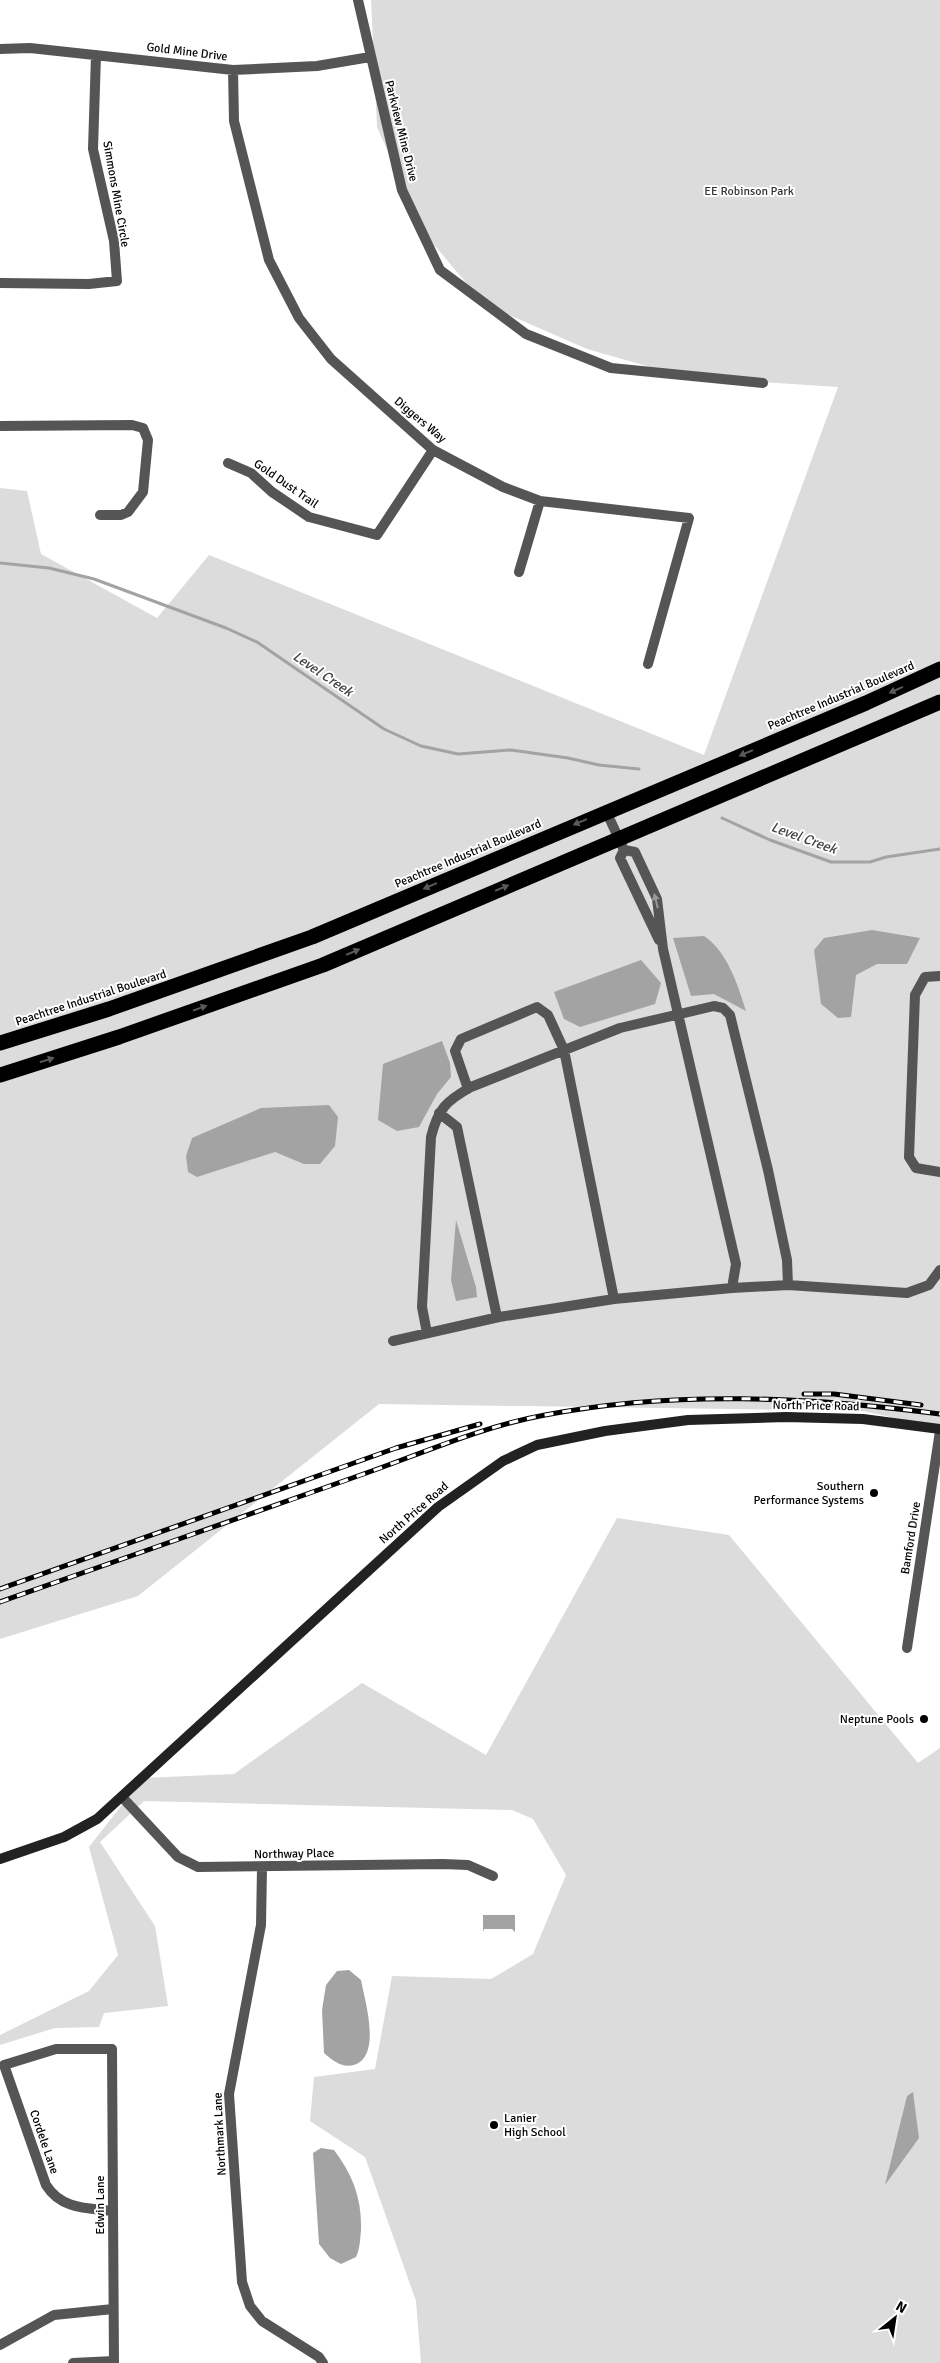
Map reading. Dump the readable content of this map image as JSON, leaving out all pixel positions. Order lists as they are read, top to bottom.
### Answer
{
  "streets": {
    "highway": ["Peachtree Industrial Boulevard"],
    "street": [
      "Gold Mine Drive",
      "Parkview Mine Drive",
      "Simmons Mine Circle",
      "Diggers Way",
      "Gold Dust Trail",
      "North Price Road",
      "Bamford Drive",
      "Northway Place",
      "Northmark Lane",
      "Cordele Lane",
      "Edwin Lane"
    ]
  },
  "crossings": [
    ["Gold Mine Drive", "Parkview Mine Drive"],
    ["Gold Mine Drive", "Simmons Mine Circle"],
    ["Gold Mine Drive", "Diggers Way"],
    ["Diggers Way", "Gold Dust Trail"],
    ["North Price Road", "Bamford Drive"],
    ["North Price Road", "Northway Place"],
    ["Northway Place", "Northmark Lane"],
    ["Cordele Lane", "Edwin Lane"]
  ],
  "water": ["Level Creek"],
  "parks": ["EE Robinson Park"],
  "places": ["Southern Performance Systems", "Neptune Pools", "Lanier High School"],
  "north": "top right"
}
